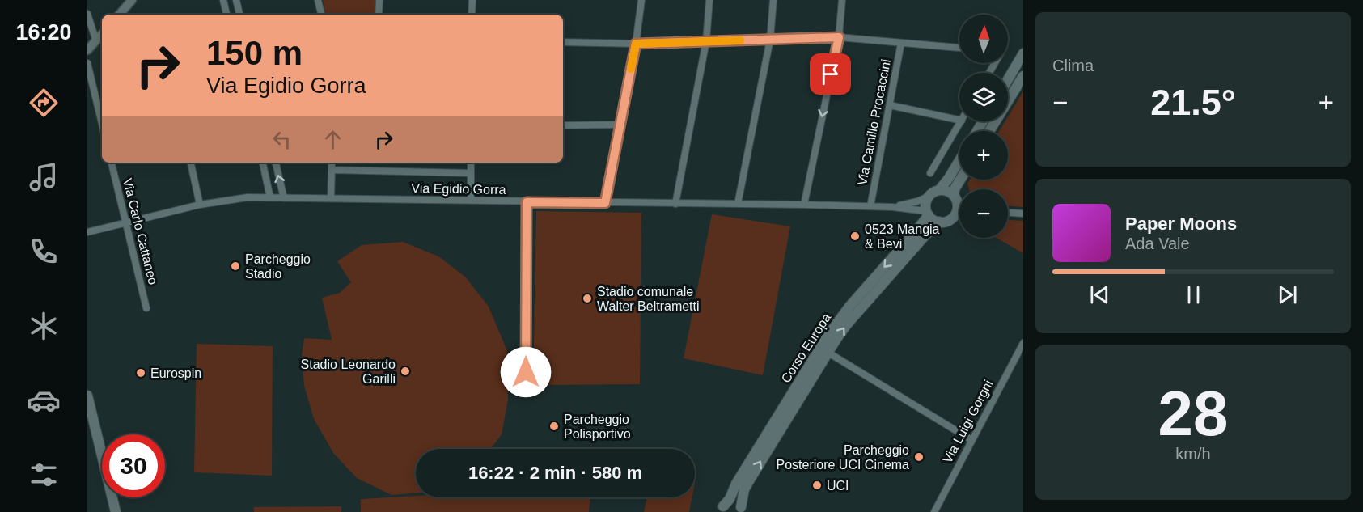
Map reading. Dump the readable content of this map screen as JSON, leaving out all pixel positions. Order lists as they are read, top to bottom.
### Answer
{
  "streets": {
    "main road": ["Corso Europa"],
    "street": [
      "Via Camillo Procaccini",
      "Via Egidio Gorra",
      "Via Carlo Cattaneo",
      "Via Luigi Gorgni"
    ]
  },
  "crossings": [
    ["Via Camillo Procaccini", "Via Egidio Gorra"],
    ["Via Egidio Gorra", "Via Carlo Cattaneo"],
    ["Via Egidio Gorra", "Corso Europa"]
  ],
  "places": [
    "0523 Mangia & Bevi",
    "Parcheggio Stadio",
    "Stadio comunale Walter Beltrametti",
    "Stadio Leonardo Garilli",
    "Eurospin",
    "Parcheggio Polisportivo",
    "Parcheggio Posteriore UCI Cinema",
    "UCI"
  ],
  "north": "top",
  "page": {
    "tabs": "16:20",
    "tile": [
      "Clima",
      ["28", "km/h"]
    ],
    "map_buttons": ["+", "−"],
    "turn": ["150 m", "Via Egidio Gorra"],
    "heat": ["−", "21.5°", "+"],
    "song": ["Paper Moons", "Ada Vale"],
    "limit": "30",
    "trip": "16:22 · 2 min · 580 m"
  }
}
